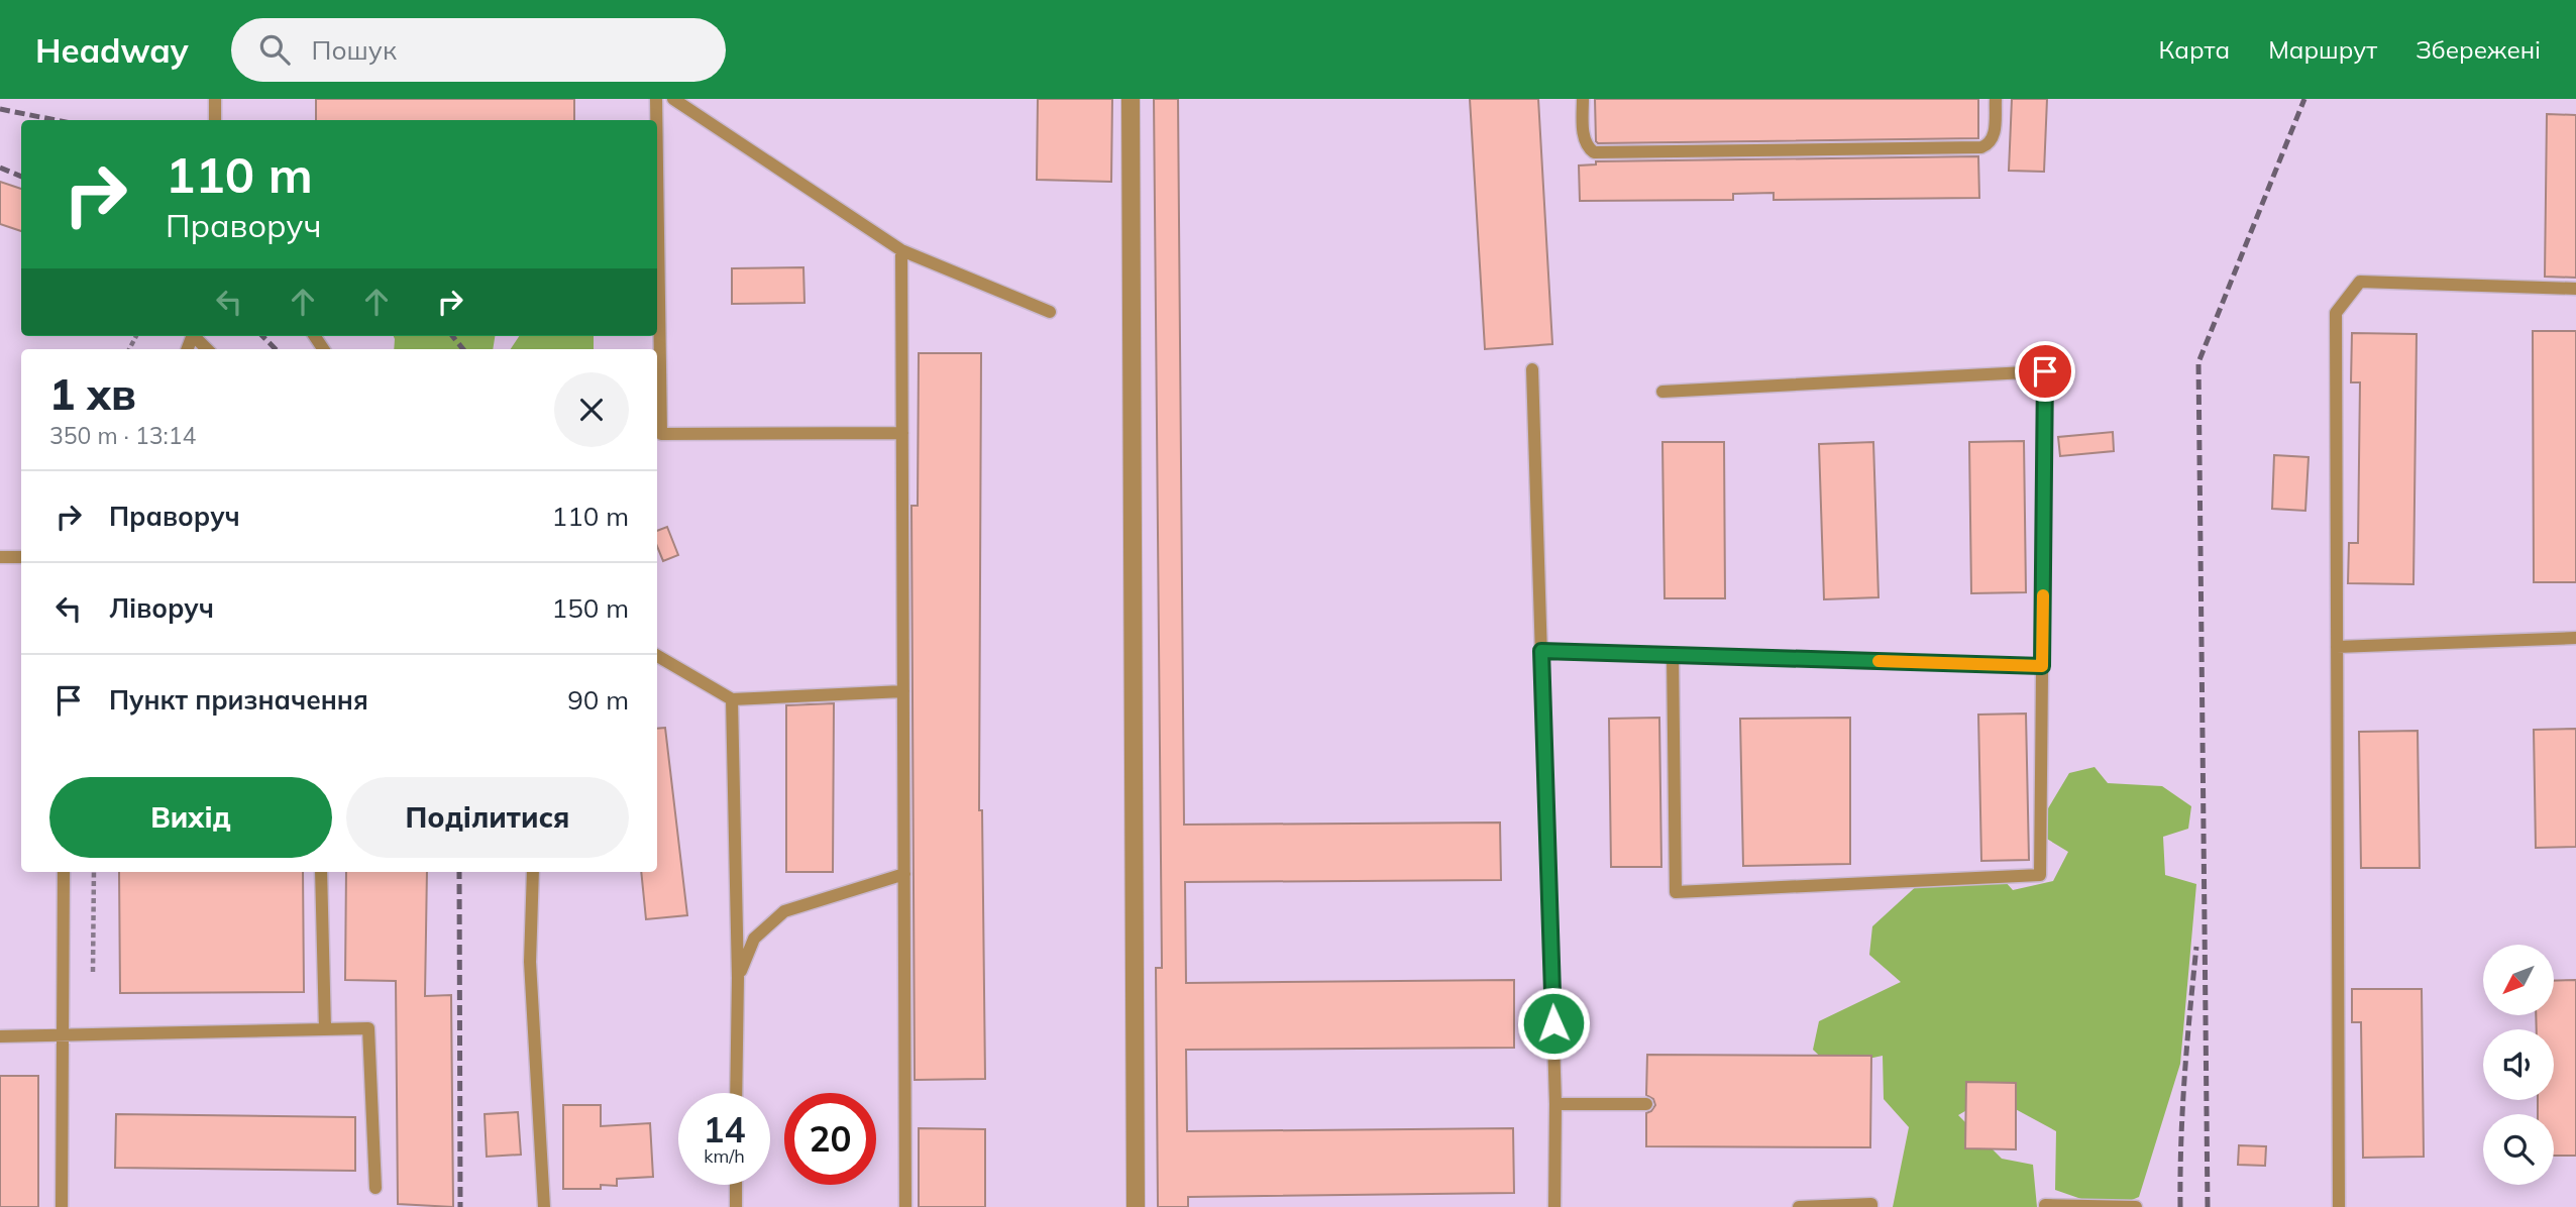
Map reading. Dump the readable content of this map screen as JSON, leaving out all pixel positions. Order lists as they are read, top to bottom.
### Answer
{
  "north": "bottom left",
  "page": {
    "header": "Headway",
    "search": "Пошук",
    "nav": ["Карта", "Маршрут", "Збережені"],
    "turn": ["110 m", "Праворуч"],
    "heading": ["1 хв", "350 m · 13:14"],
    "list": [
      {
        "name": "Праворуч",
        "value": "110 m"
      },
      {
        "name": "Ліворуч",
        "value": "150 m"
      },
      {
        "name": "Пункт призначення",
        "value": "90 m"
      }
    ],
    "buttons": ["Вихід", "Поділитися"],
    "speed": "14 km/h",
    "limit": "20"
  }
}
